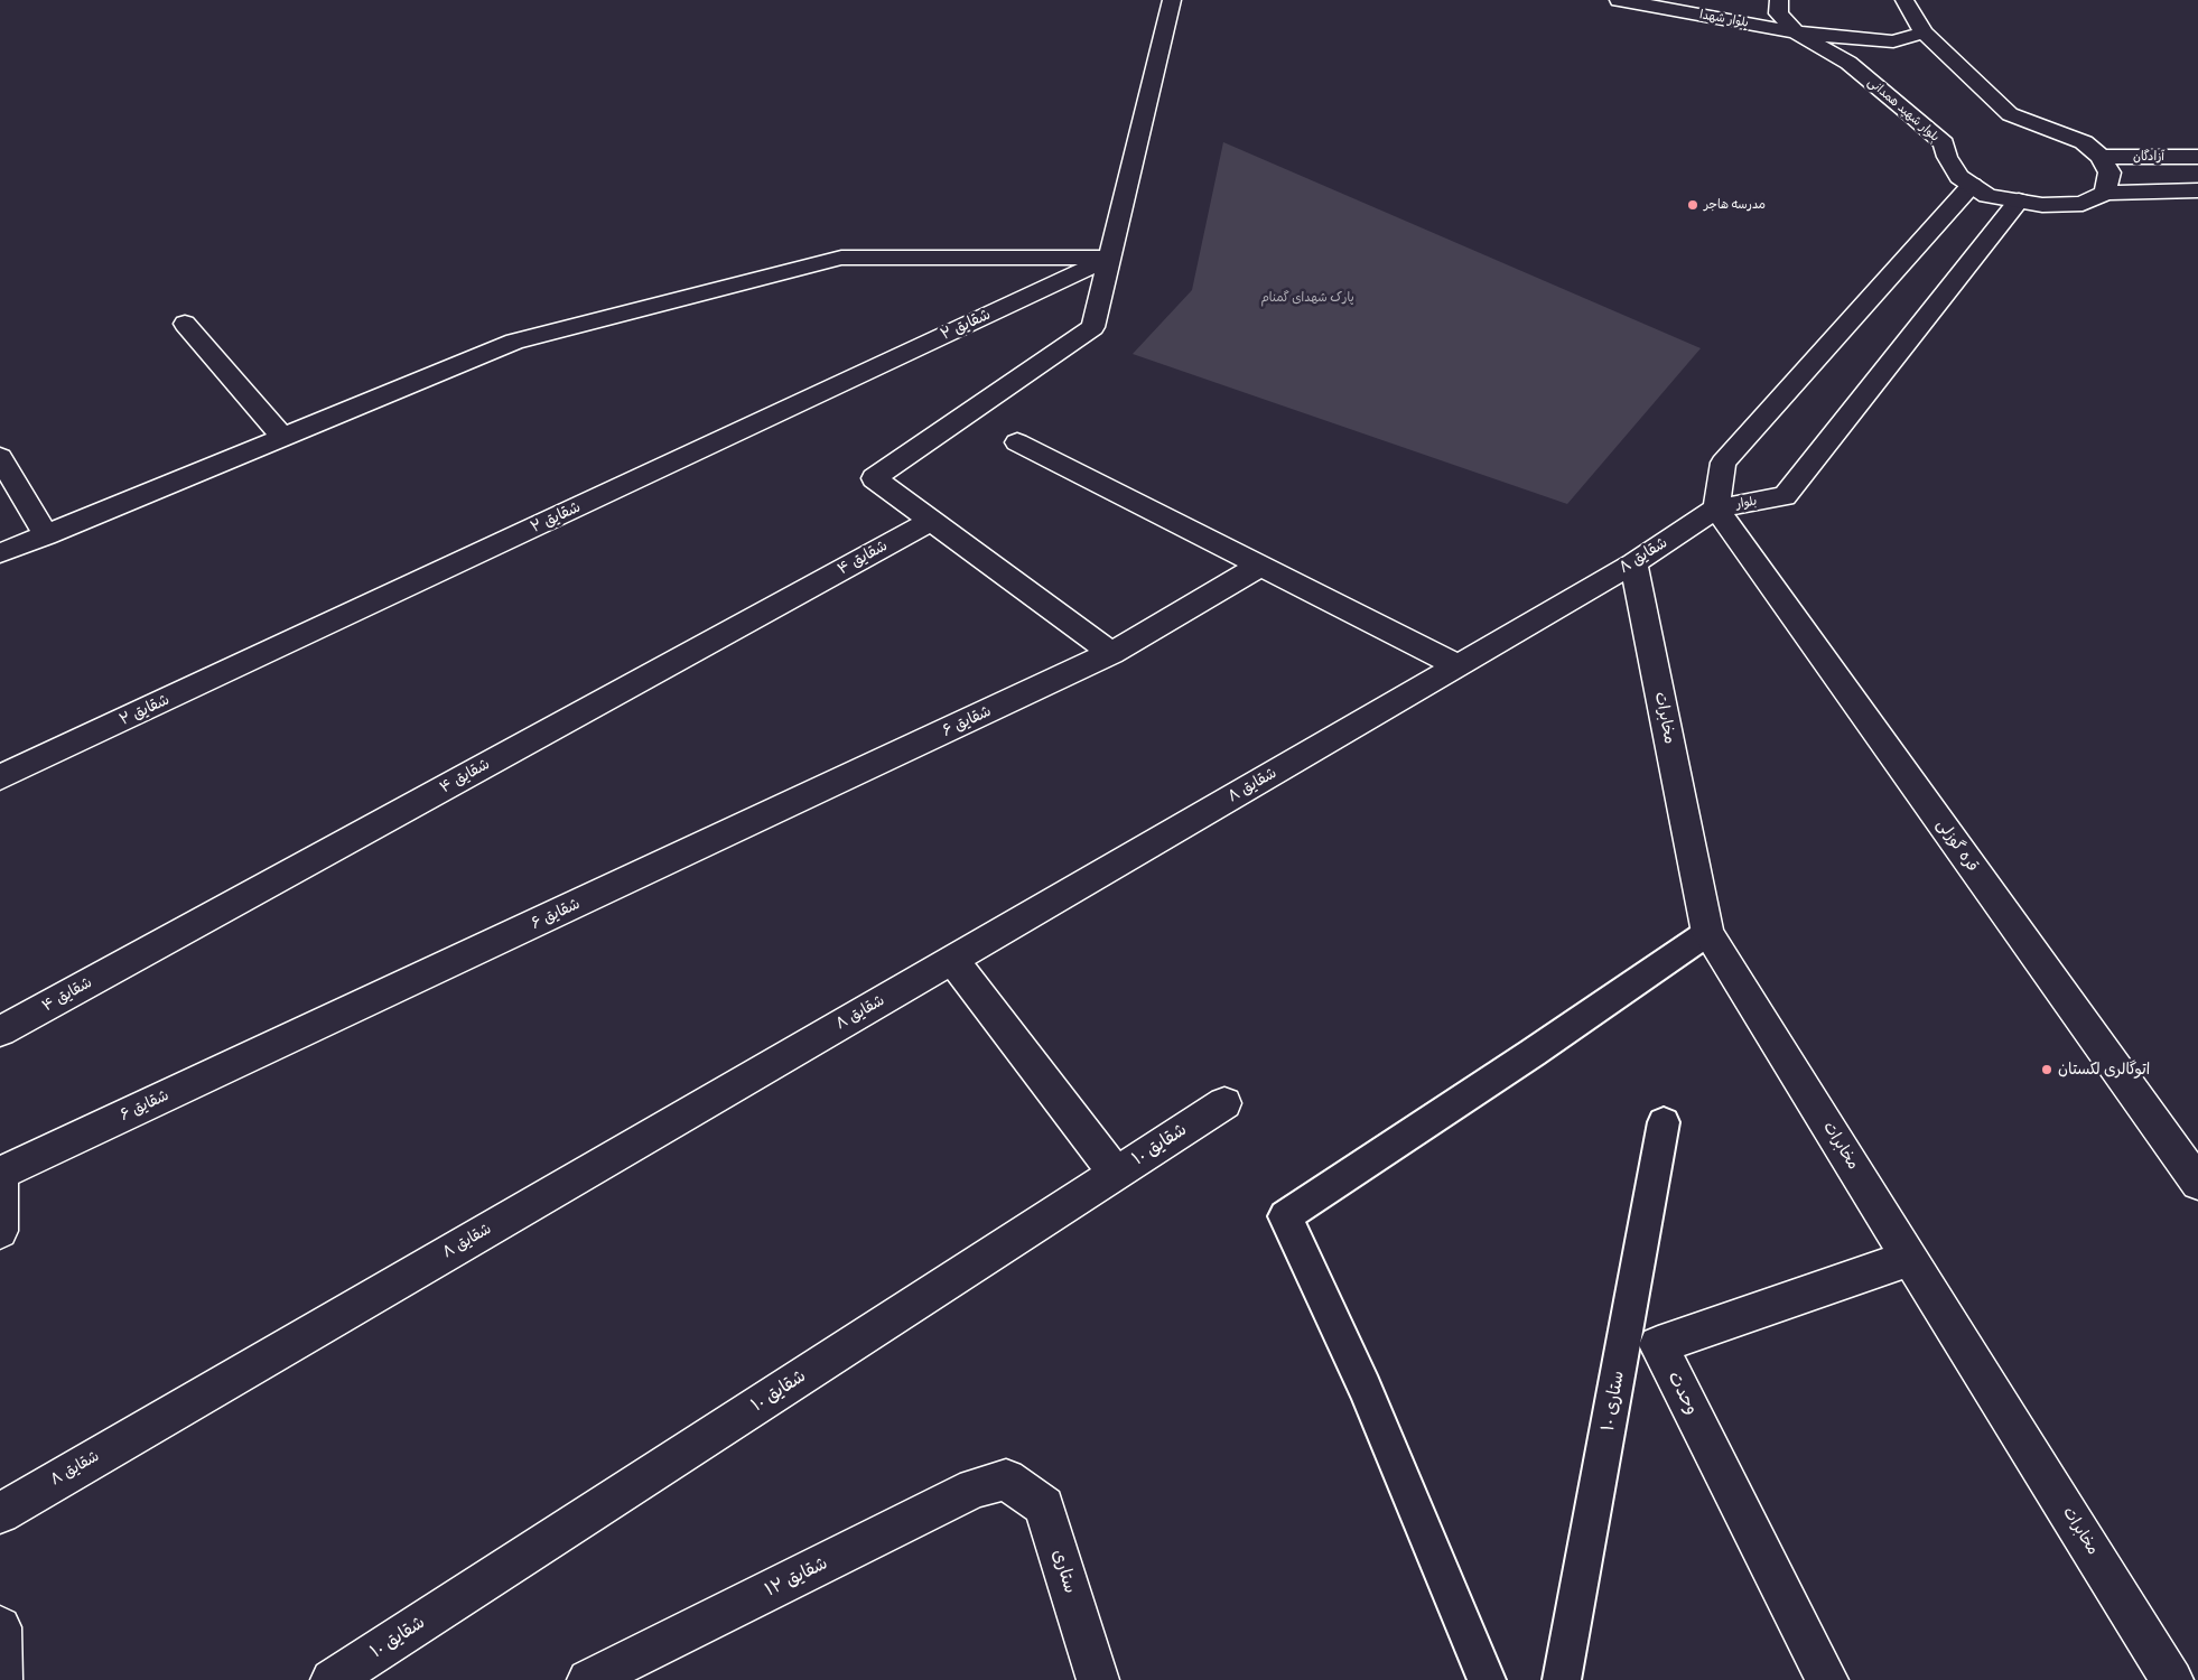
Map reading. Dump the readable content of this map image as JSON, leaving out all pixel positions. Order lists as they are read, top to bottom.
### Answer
{
  "streets": {
    "street": [
      "بلوار شهدا",
      "بلوار شهید همدانی",
      "آزادگان",
      "شقایق ۲",
      "بلوار",
      "شقایق ۸",
      "شقایق ۴",
      "مخابرات",
      "شقایق ۶",
      "قره گوزلی",
      "شقایق ۱۰",
      "وحدت",
      "ستاری",
      "شقایق ۱۲"
    ],
    "lane": ["ستاری ۱۰"]
  },
  "crossings": [
    ["بلوار شهدا", "بلوار شهید همدانی"],
    ["بلوار شهید همدانی", "بلوار"],
    ["بلوار", "شقایق ۸"],
    ["بلوار", "قره گوزلی"],
    ["شقایق ۸", "مخابرات"],
    ["شقایق ۸", "قره گوزلی"],
    ["مخابرات", "وحدت"],
    ["ستاری", "شقایق ۱۲"]
  ],
  "parks": ["پارک شهدای گمنام"],
  "places": ["مدرسه هاجر", "اتوگالری لکستان"]
}
